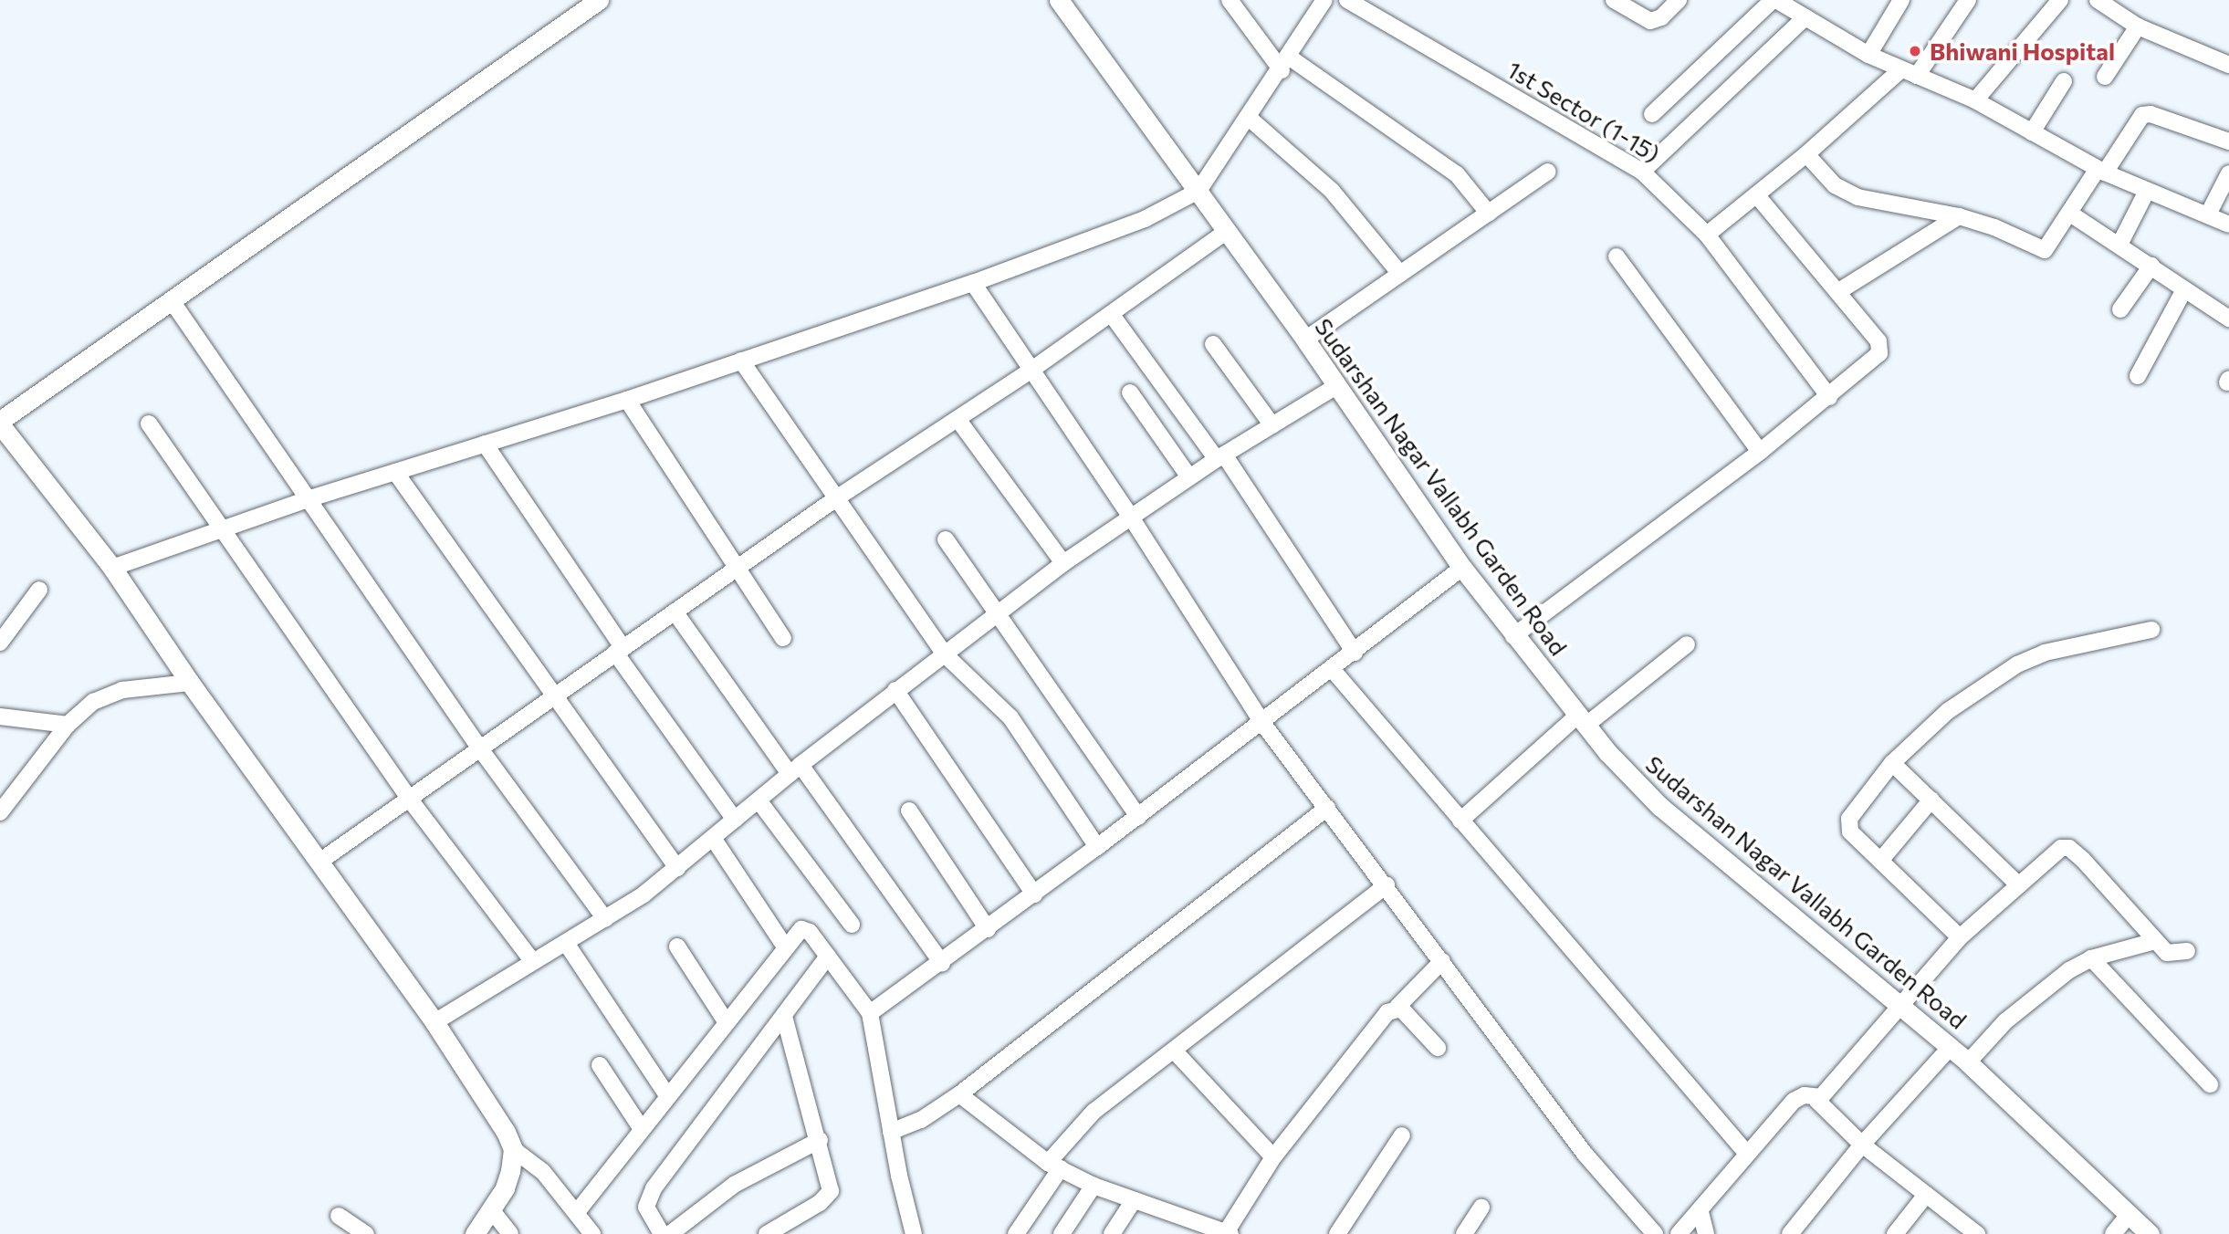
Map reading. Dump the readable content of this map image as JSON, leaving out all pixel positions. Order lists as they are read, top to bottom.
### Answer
{
  "streets": {
    "street": ["1st Sector (1-15)", "Sudarshan Nagar Vallabh Garden Road"]
  },
  "places": ["Bhiwani Hospital"]
}
